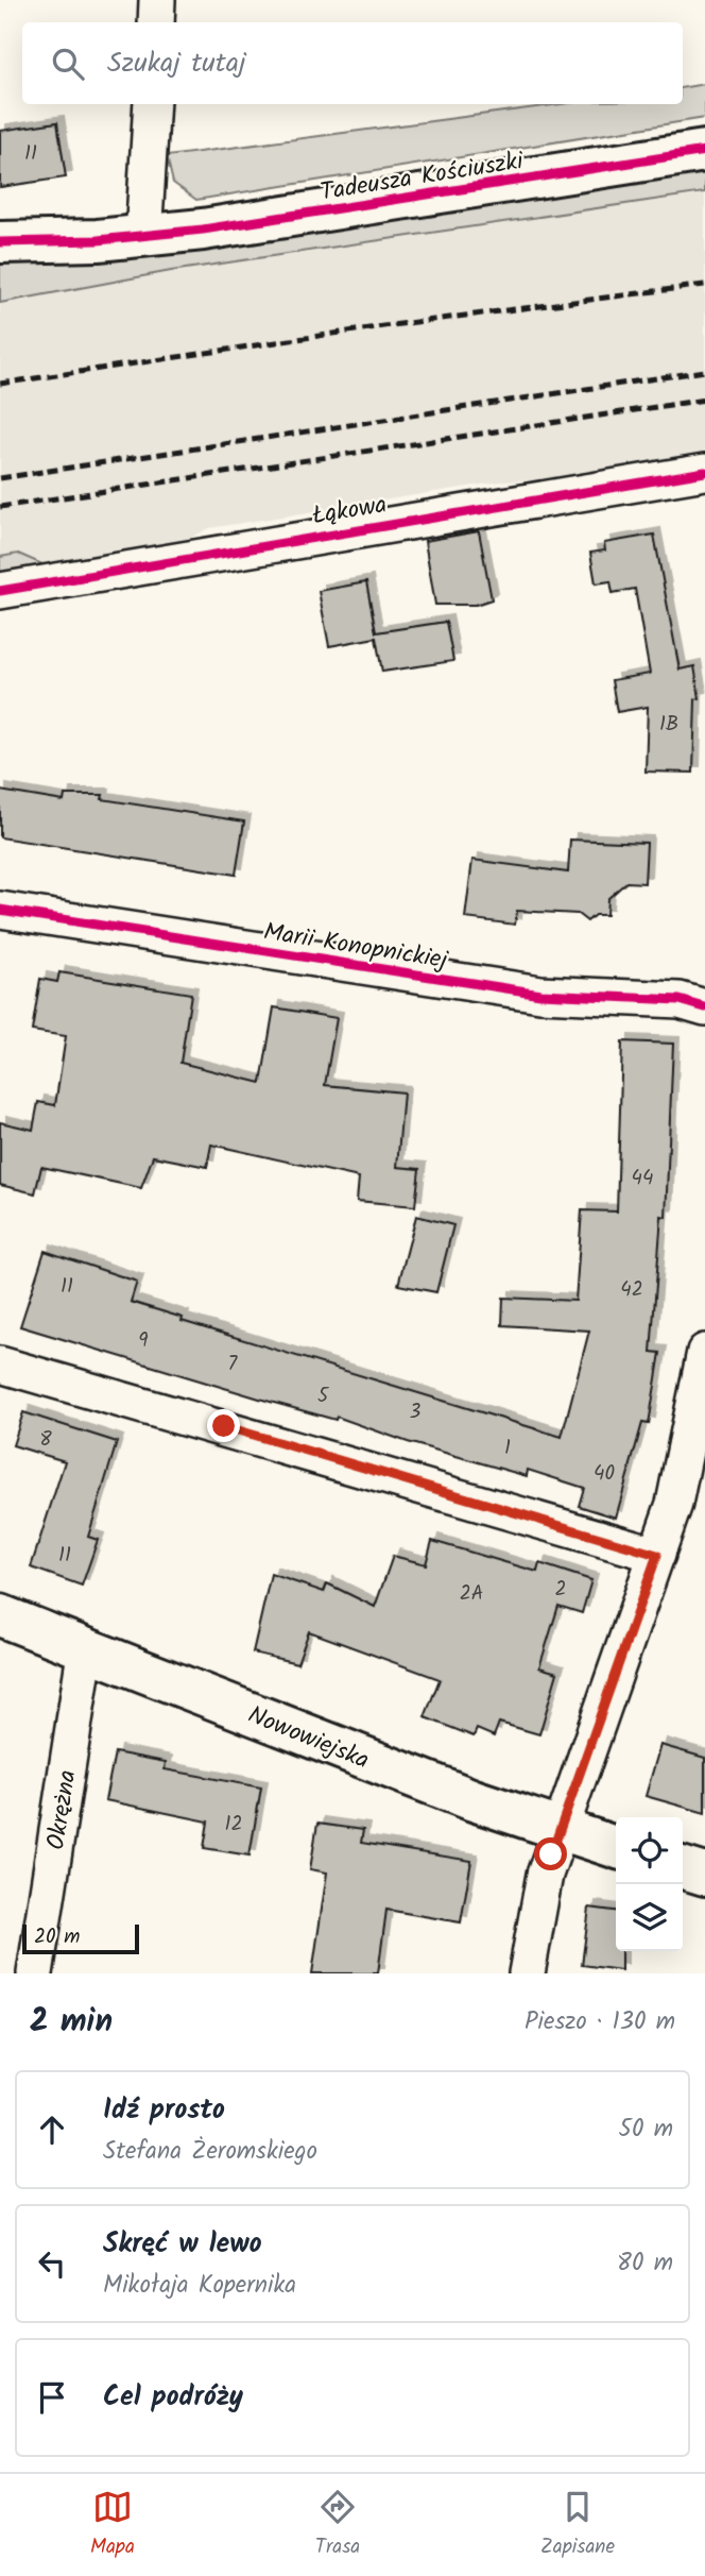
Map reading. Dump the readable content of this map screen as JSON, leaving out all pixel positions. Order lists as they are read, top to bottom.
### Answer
{
  "streets": {
    "street": [
      "Tadeusza Kościuszki",
      "Łąkowa",
      "Marii Konopnickiej",
      "Nowowiejska",
      "Okrężna"
    ]
  },
  "crossings": [
    ["Nowowiejska", "Okrężna"]
  ],
  "house_numbers": [
    "11",
    "1B",
    "44",
    "11",
    "42",
    "9",
    "7",
    "5",
    "3",
    "8",
    "1",
    "40",
    "11",
    "2",
    "2A",
    "12"
  ],
  "scale_bar": "20 m",
  "page": {
    "search": "Szukaj tutaj",
    "scale": "20 m",
    "heading": ["2 min", "Pieszo · 130 m"],
    "list": [
      ["Idź prosto", "Stefana Żeromskiego", "50 m"],
      ["Skręć w lewo", "Mikołaja Kopernika", "80 m"],
      "Cel podróży"
    ],
    "nav": ["Mapa", "Trasa", "Zapisane"]
  }
}
